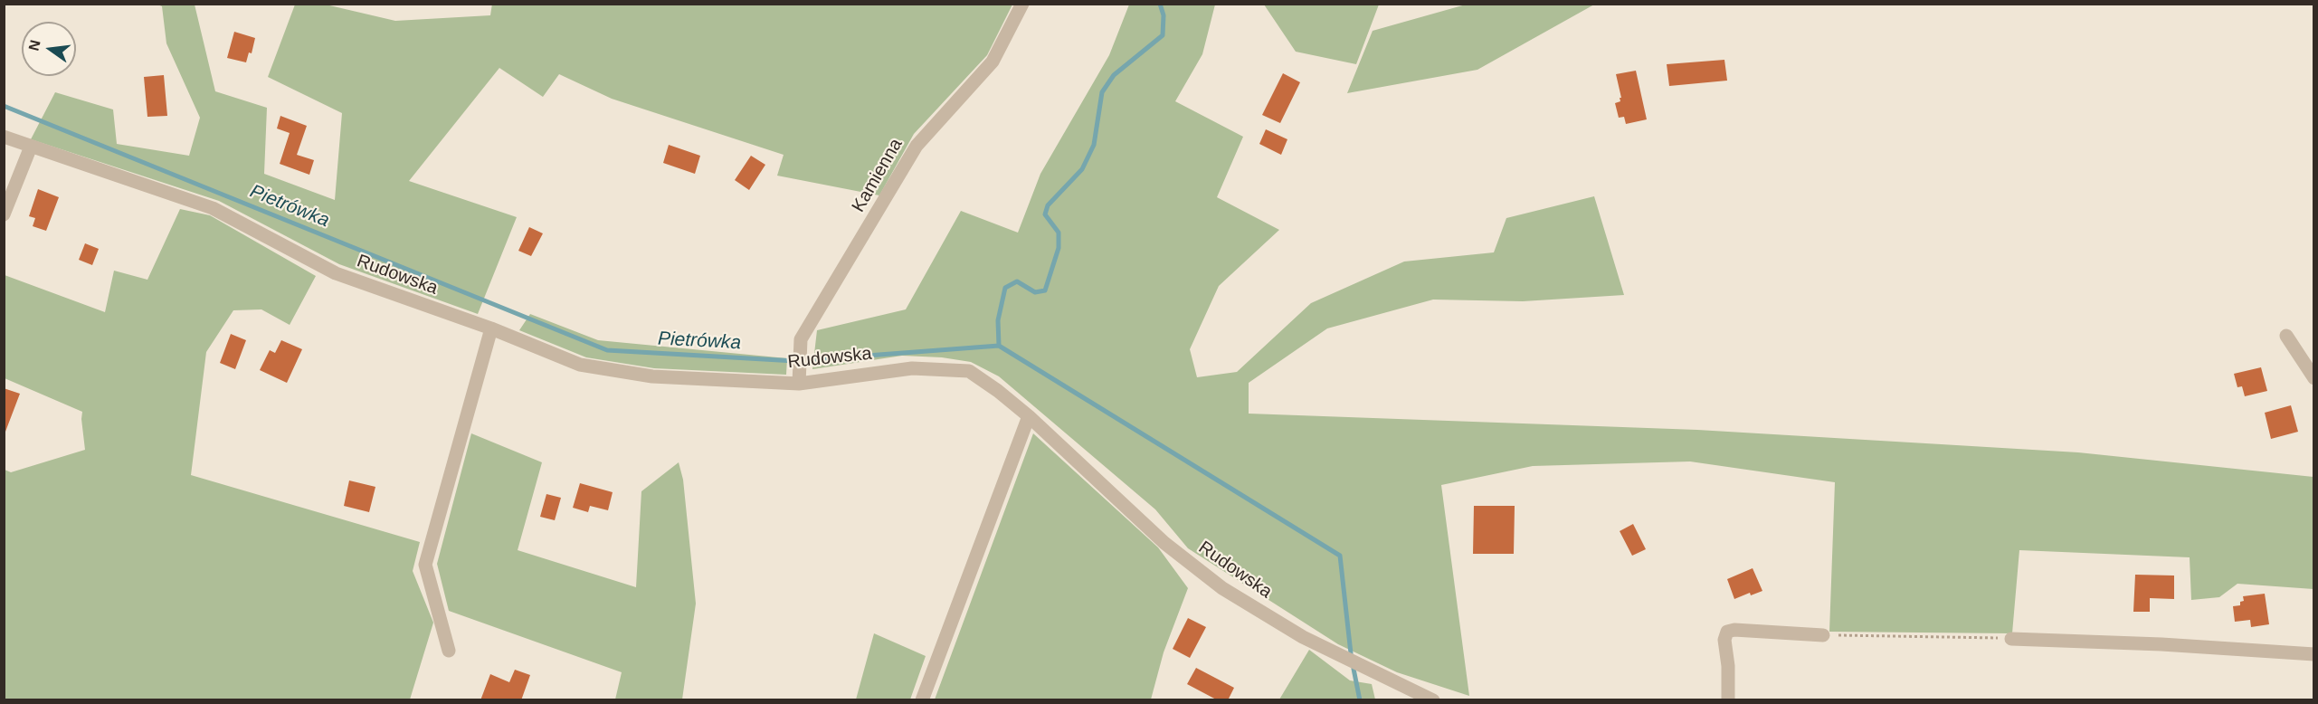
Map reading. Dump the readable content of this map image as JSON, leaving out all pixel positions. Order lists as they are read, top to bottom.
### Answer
{
  "streets": {
    "street": ["Kamienna", "Rudowska"]
  },
  "crossings": [
    ["Kamienna", "Rudowska"]
  ],
  "water": ["Pietrówka"],
  "north": "left"
}
